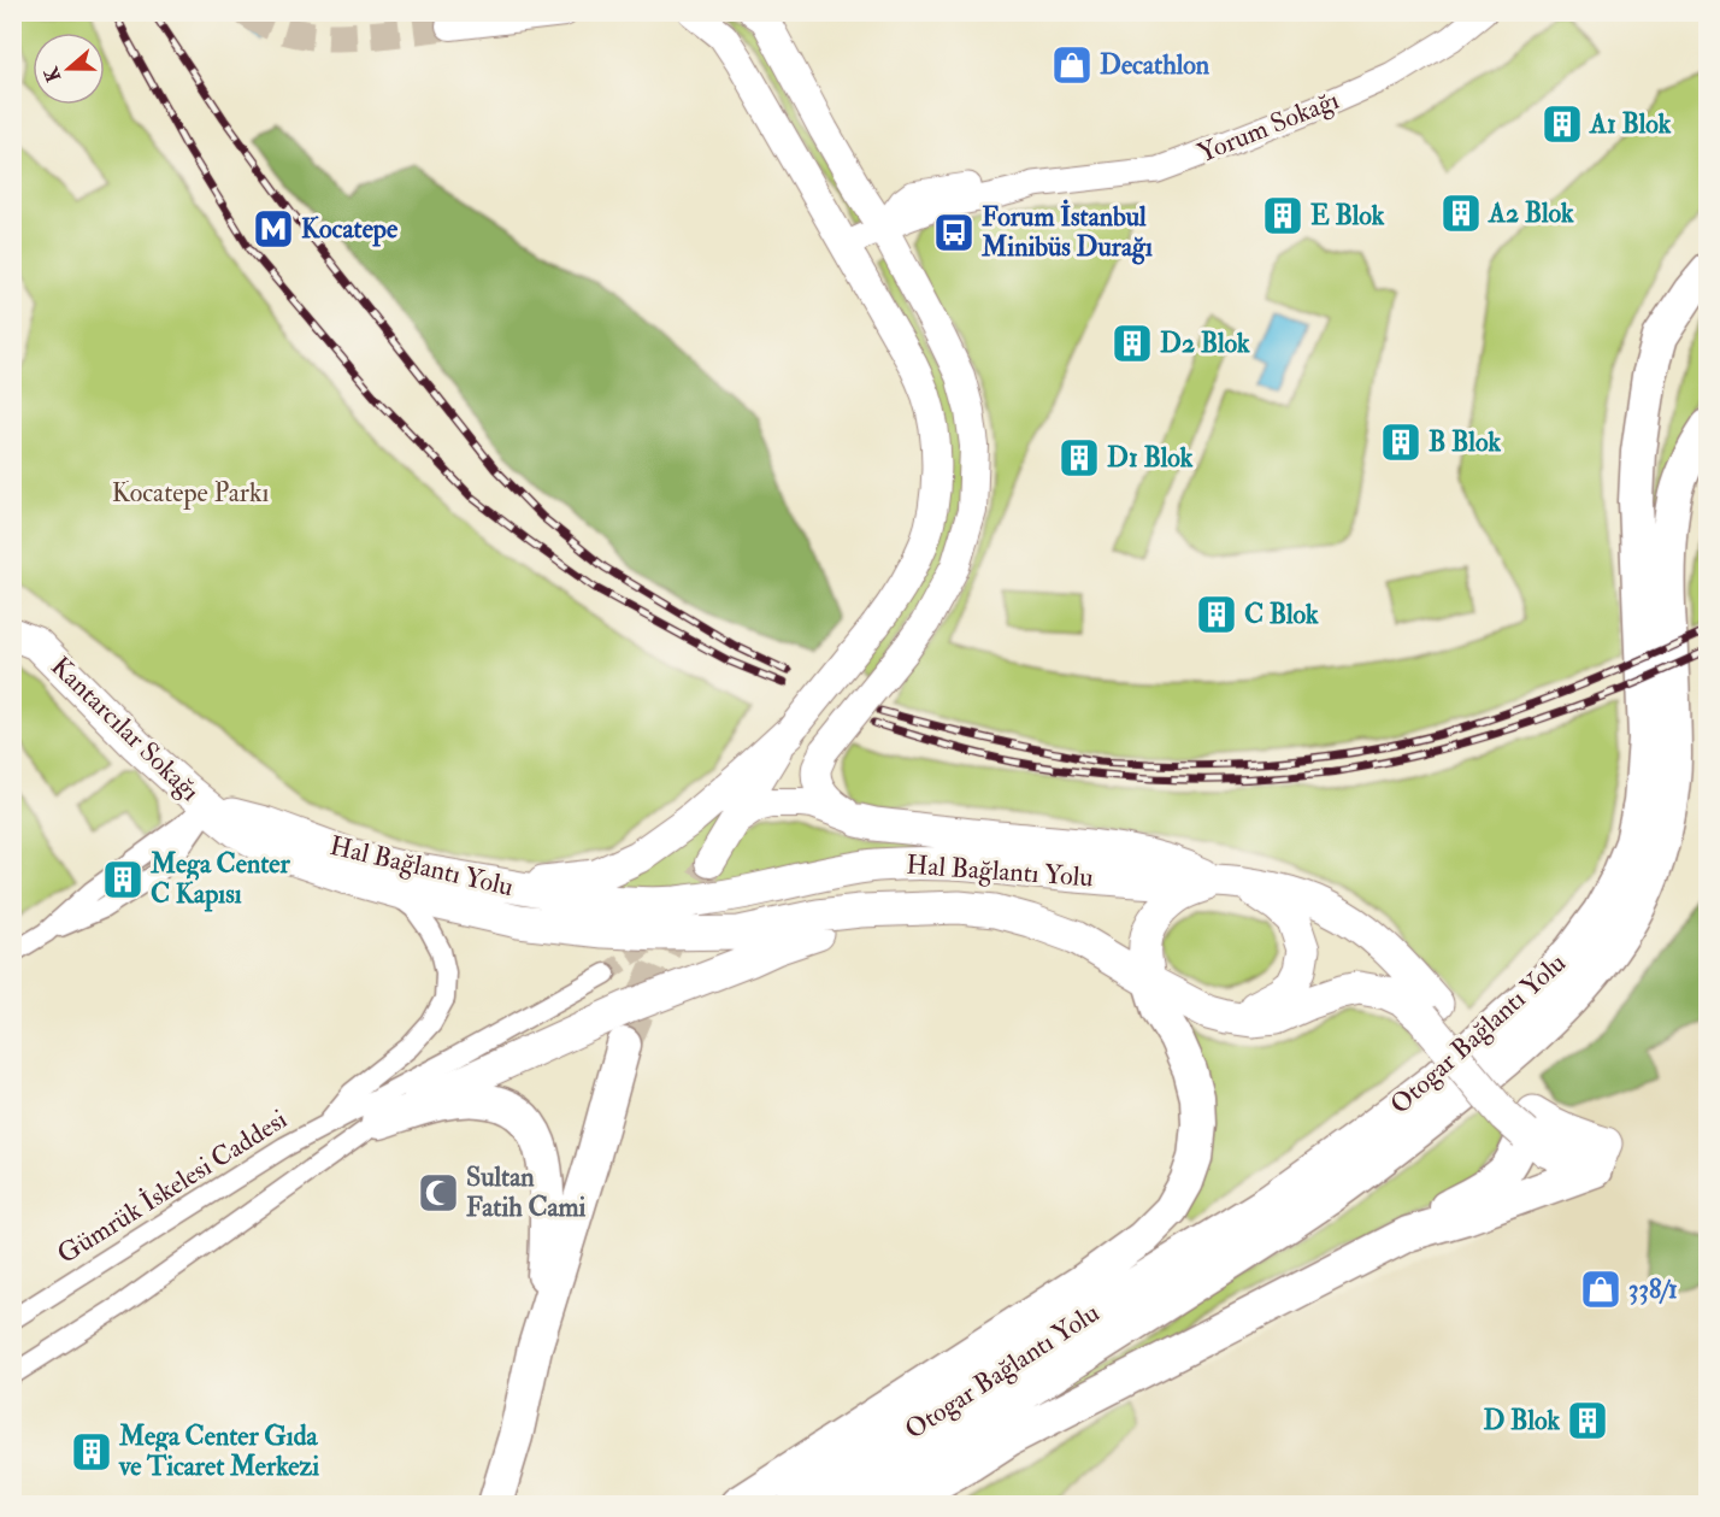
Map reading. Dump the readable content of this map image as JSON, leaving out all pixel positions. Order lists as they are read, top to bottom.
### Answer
{
  "streets": {
    "highway": ["Otogar Bağlantı Yolu"],
    "main road": ["Kantarcılar Sokağı", "Hal Bağlantı Yolu"],
    "street": ["Yorum Sokağı", "Gümrük İskelesi Caddesi"]
  },
  "crossings": [
    ["Kantarcılar Sokağı", "Hal Bağlantı Yolu"]
  ],
  "parks": ["Kocatepe Parkı"],
  "places": {
    "shop": ["Decathlon", "338/1"],
    "building": [
      "A1 Blok",
      "A2 Blok",
      "E Blok",
      "D2 Blok",
      "B Blok",
      "D1 Blok",
      "C Blok",
      "Mega Center C Kapısı",
      "D Blok",
      "Mega Center Gıda ve Ticaret Merkezi"
    ],
    "metro station": ["Kocatepe"],
    "bus stop": ["Forum İstanbul Minibüs Durağı"],
    "mosque": ["Sultan Fatih Cami"]
  },
  "north": "left"
}
